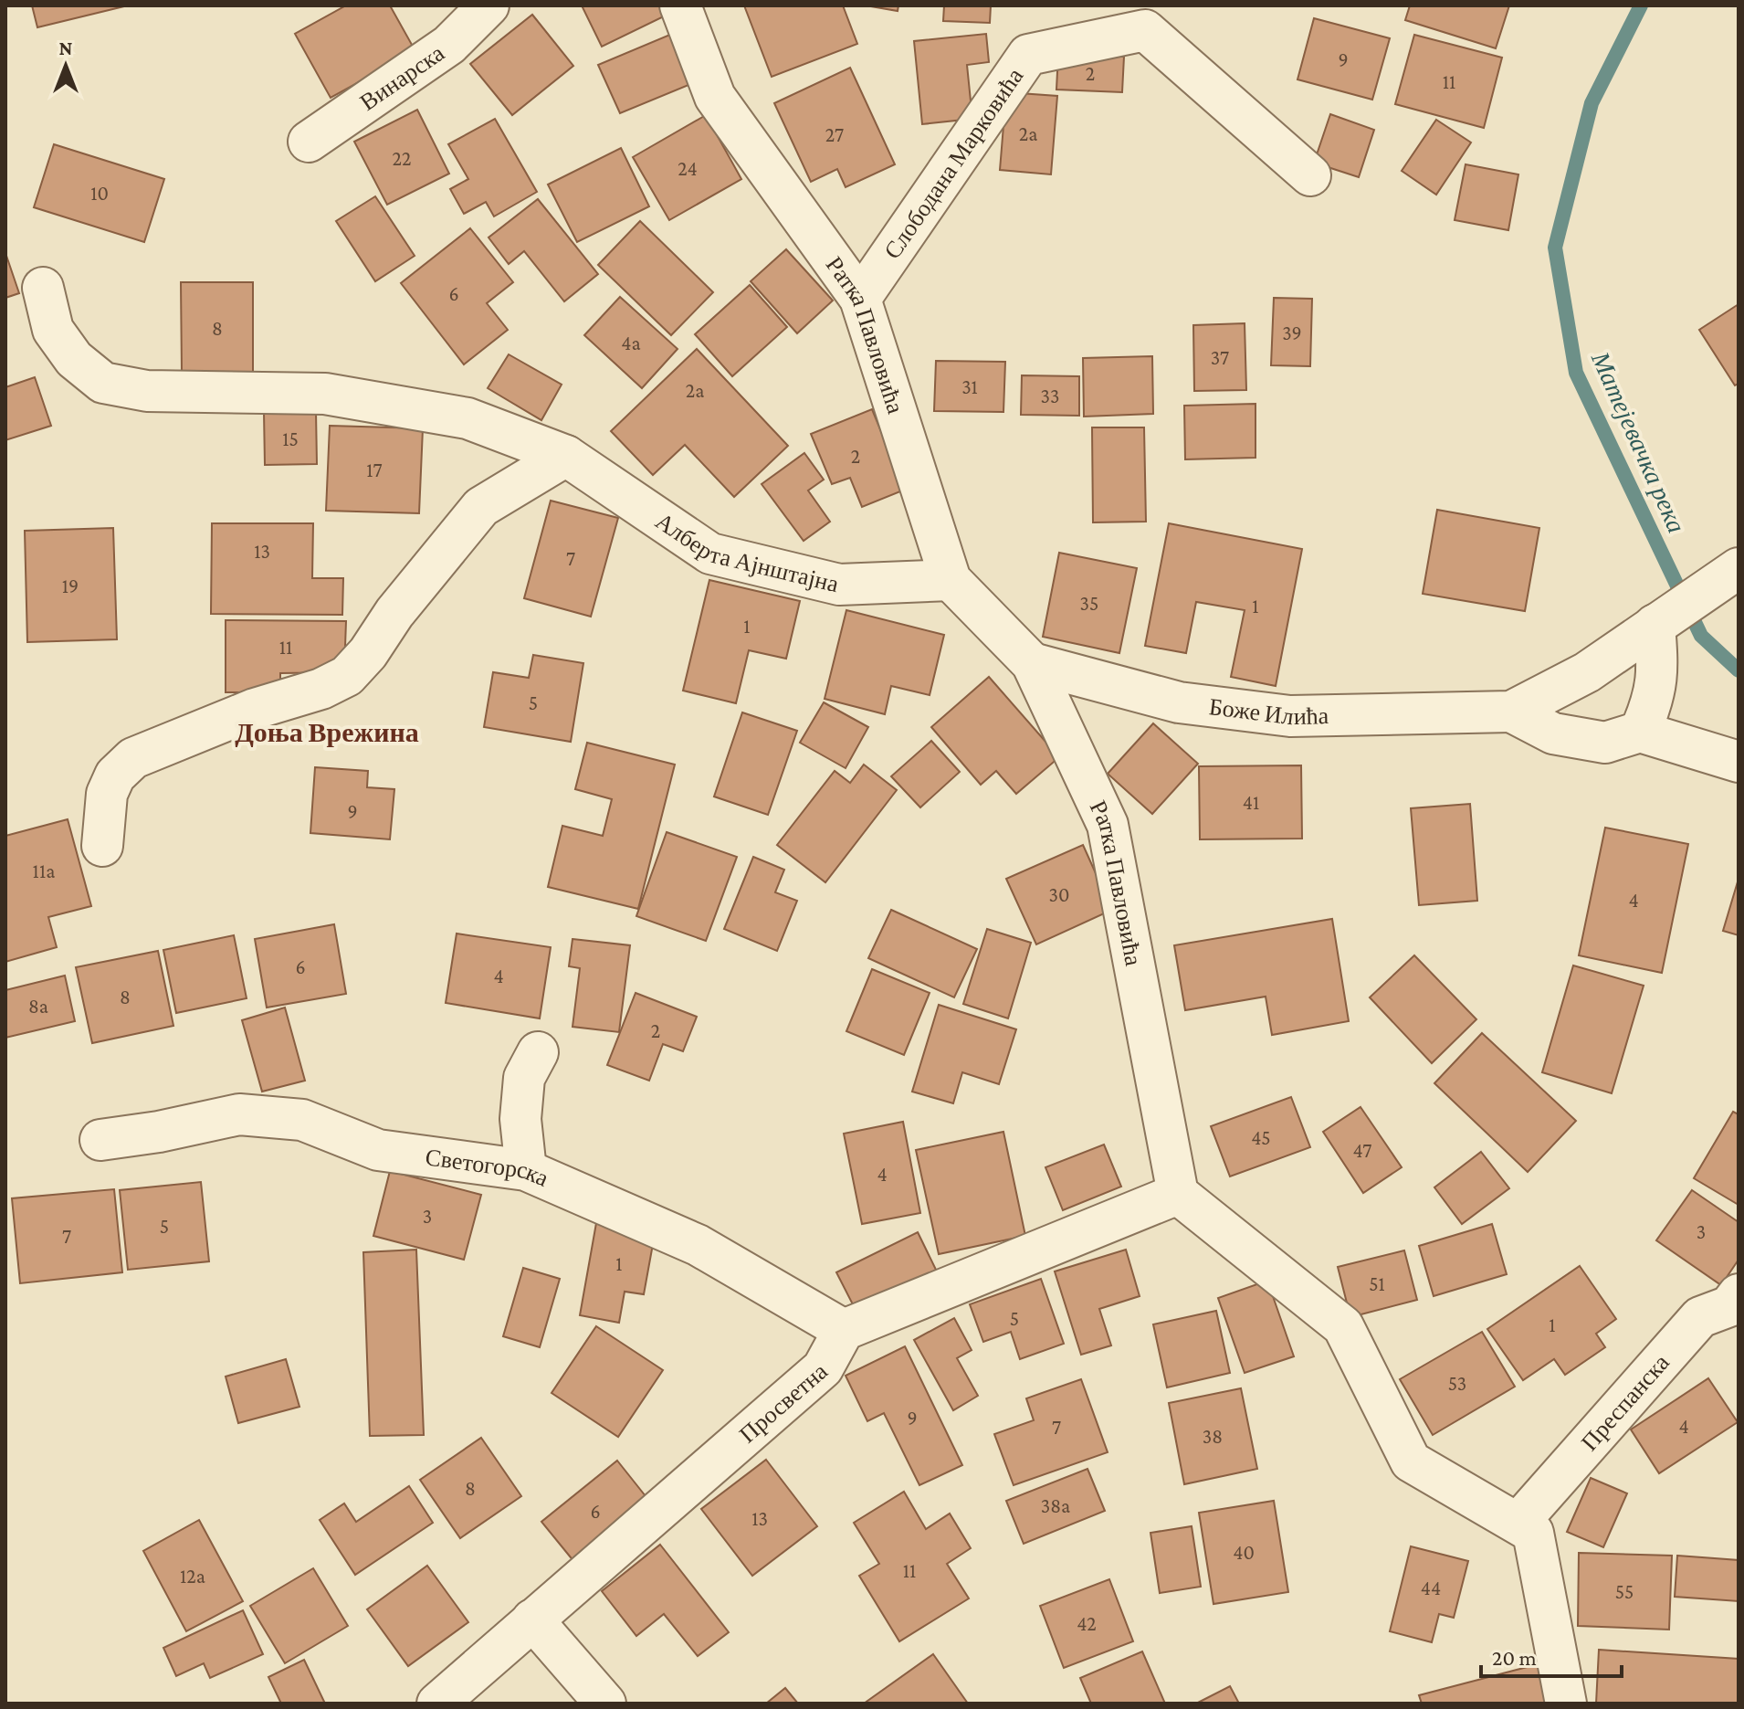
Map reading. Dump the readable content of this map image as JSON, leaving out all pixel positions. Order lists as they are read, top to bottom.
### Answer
{
  "streets": {
    "street": [
      "Винарска",
      "Слободана Марковића",
      "Ратка Павловића",
      "Алберта Ајнштајна",
      "Боже Илића",
      "Светогорска",
      "Просветна",
      "Преспанска"
    ]
  },
  "crossings": [
    ["Слободана Марковића", "Ратка Павловића"],
    ["Ратка Павловића", "Алберта Ајнштајна"],
    ["Ратка Павловића", "Боже Илића"],
    ["Светогорска", "Просветна"]
  ],
  "districts": ["Доња Врежина"],
  "water": ["Матејевачка река"],
  "house_numbers": [
    "9",
    "2",
    "11",
    "2a",
    "27",
    "22",
    "24",
    "10",
    "6",
    "8",
    "39",
    "4a",
    "37",
    "31",
    "2a",
    "33",
    "15",
    "2",
    "17",
    "13",
    "7",
    "19",
    "35",
    "1",
    "1",
    "11",
    "5",
    "41",
    "9",
    "11a",
    "30",
    "4",
    "6",
    "4",
    "8",
    "8a",
    "2",
    "45",
    "47",
    "4",
    "3",
    "5",
    "3",
    "7",
    "1",
    "51",
    "5",
    "1",
    "53",
    "9",
    "4",
    "7",
    "38",
    "8",
    "38a",
    "6",
    "13",
    "40",
    "11",
    "12a",
    "44",
    "55",
    "42"
  ],
  "scale_bar": "20 m",
  "north": "top"
}
